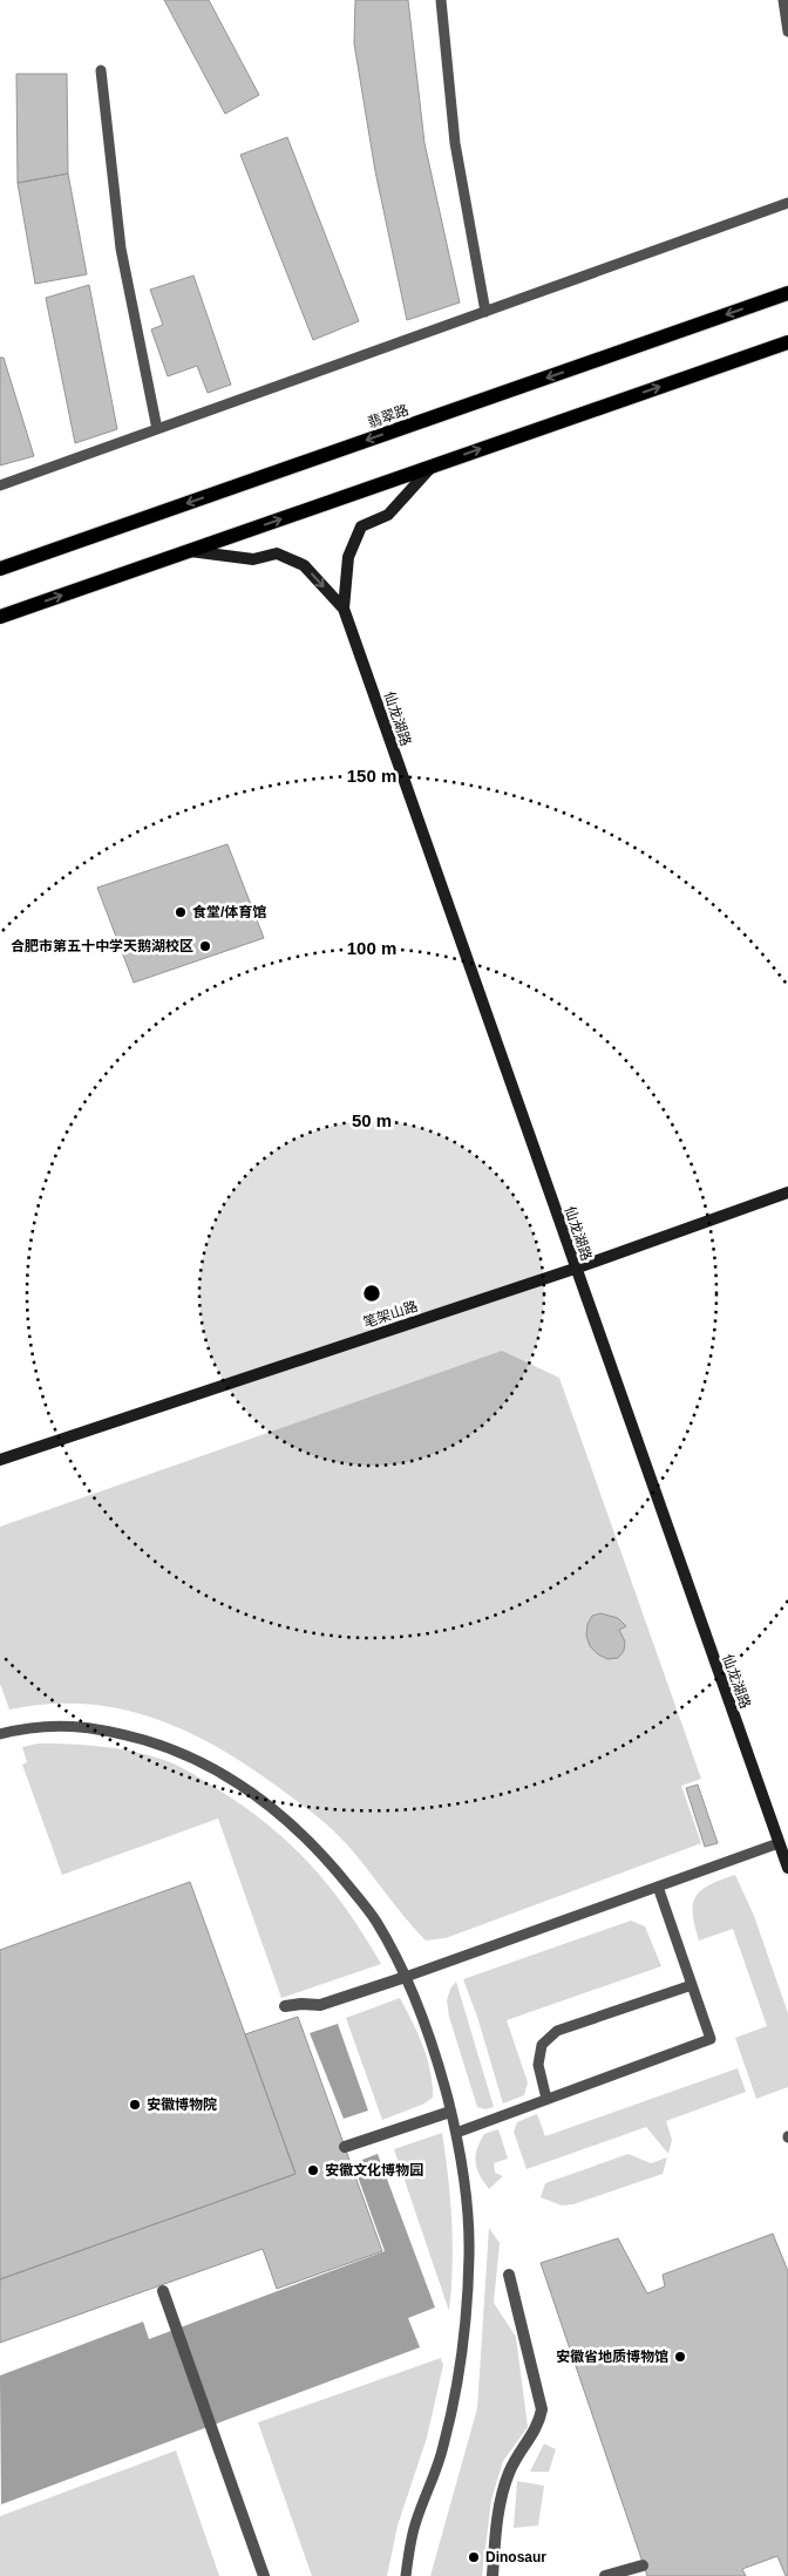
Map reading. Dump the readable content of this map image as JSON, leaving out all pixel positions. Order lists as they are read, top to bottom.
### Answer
{
  "streets": {
    "main road": ["翡翠路"],
    "street": ["仙龙湖路", "笔架山路"]
  },
  "crossings": [
    ["仙龙湖路", "笔架山路"]
  ],
  "places": [
    "食堂/体育馆",
    "合肥市第五十中学天鹅湖校区",
    "安徽博物院",
    "安徽文化博物园",
    "安徽省地质博物馆",
    "Dinosaur"
  ],
  "rings": ["150 m", "100 m", "50 m"]
}
